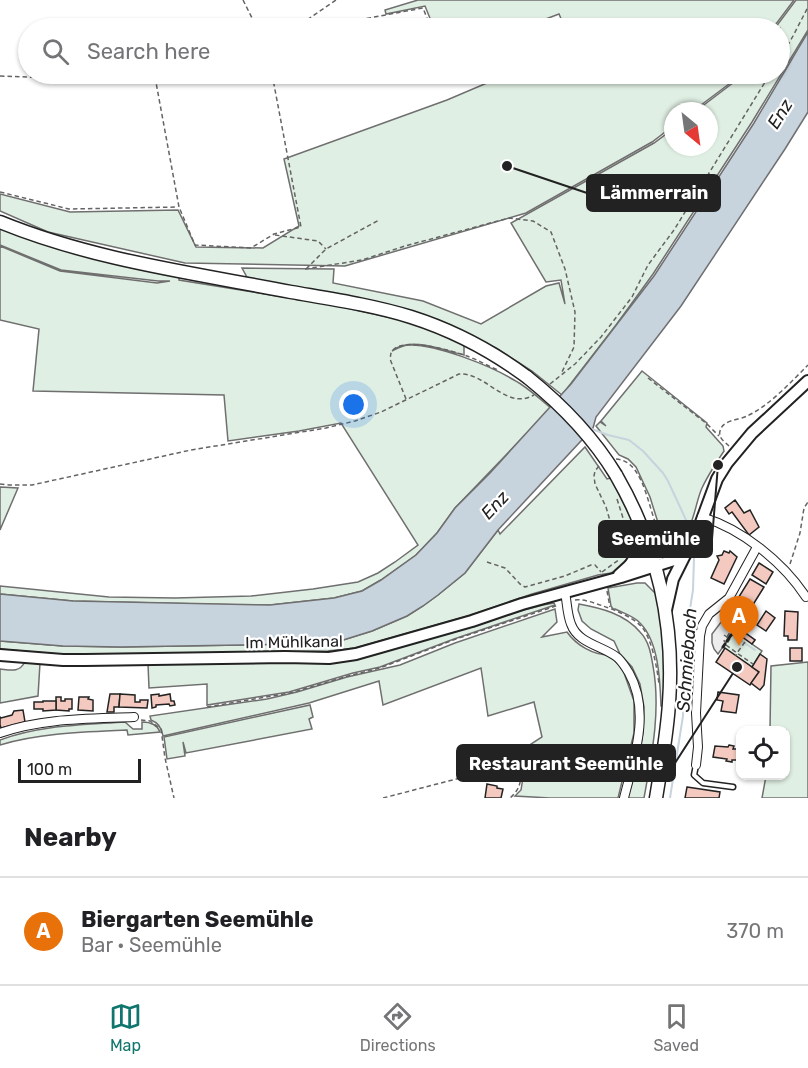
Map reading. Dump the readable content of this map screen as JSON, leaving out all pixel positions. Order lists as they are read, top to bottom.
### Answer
{
  "streets": {
    "street": ["Im Mühlkanal"]
  },
  "water": ["Enz", "Schmiebach"],
  "places": ["Lämmerrain", "Seemühle", "Restaurant Seemühle"],
  "scale_bar": "100 m",
  "north": "bottom right",
  "page": {
    "search": "Search here",
    "pins": "A",
    "scale": "100 m",
    "heading": "Nearby",
    "list": [
      {
        "mark": "A",
        "name": "Biergarten Seemühle",
        "note": "Bar · Seemühle",
        "value": "370 m"
      }
    ],
    "nav": ["Map", "Directions", "Saved"]
  }
}
